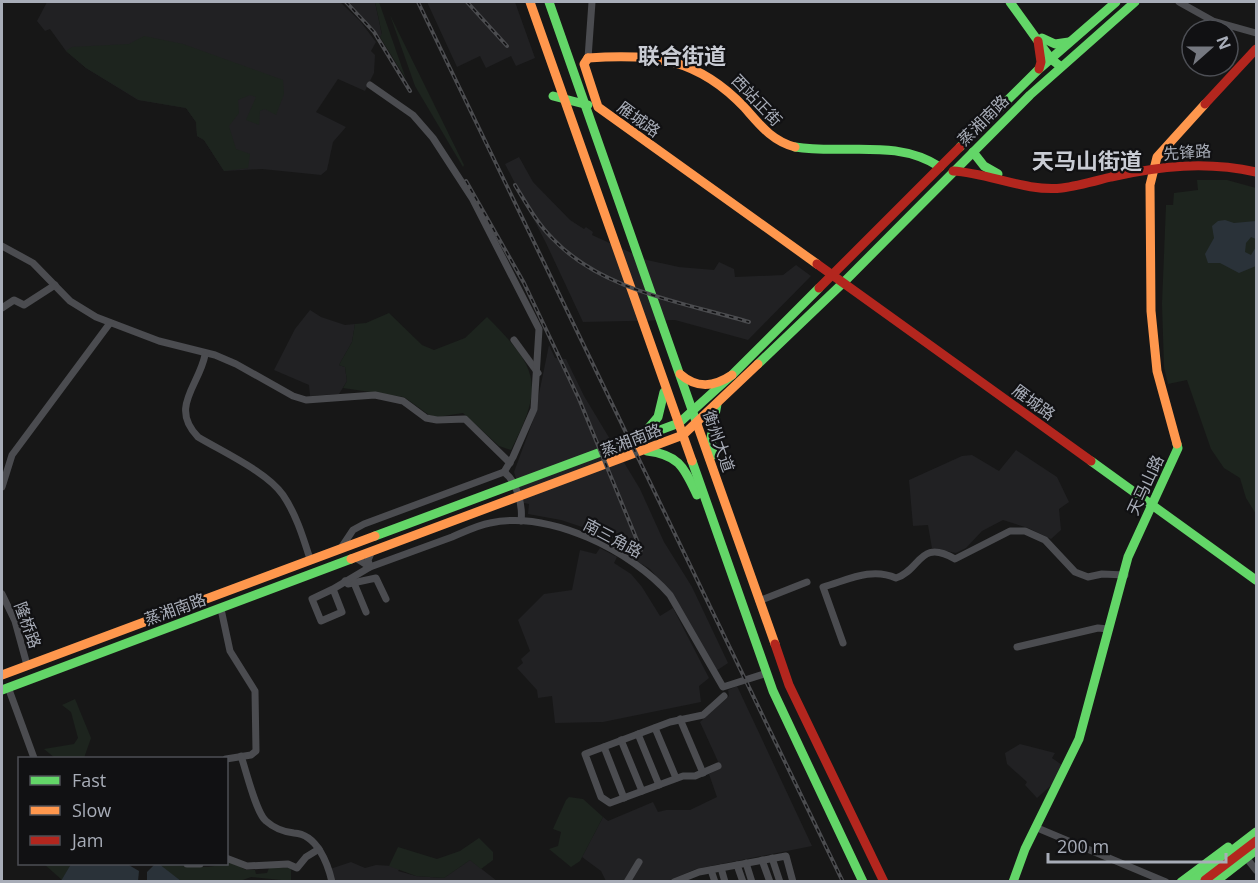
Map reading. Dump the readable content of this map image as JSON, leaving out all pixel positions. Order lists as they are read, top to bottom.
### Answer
{
  "streets": {
    "main road": [
      "西站正街",
      "雁城路",
      "蒸湘南路",
      "先锋路",
      "衡州大道",
      "天马山路"
    ],
    "street": ["南三角路", "隆桥路"]
  },
  "crossings": [
    ["西站正街", "雁城路"],
    ["西站正街", "蒸湘南路"],
    ["雁城路", "蒸湘南路"],
    ["雁城路", "天马山路"],
    ["蒸湘南路", "衡州大道"],
    ["蒸湘南路", "隆桥路"],
    ["先锋路", "天马山路"],
    ["衡州大道", "南三角路"]
  ],
  "districts": ["联合街道", "天马山街道"],
  "legend": ["Fast", "Slow", "Jam"],
  "scale_bar": "200 m",
  "north": "right"
}
